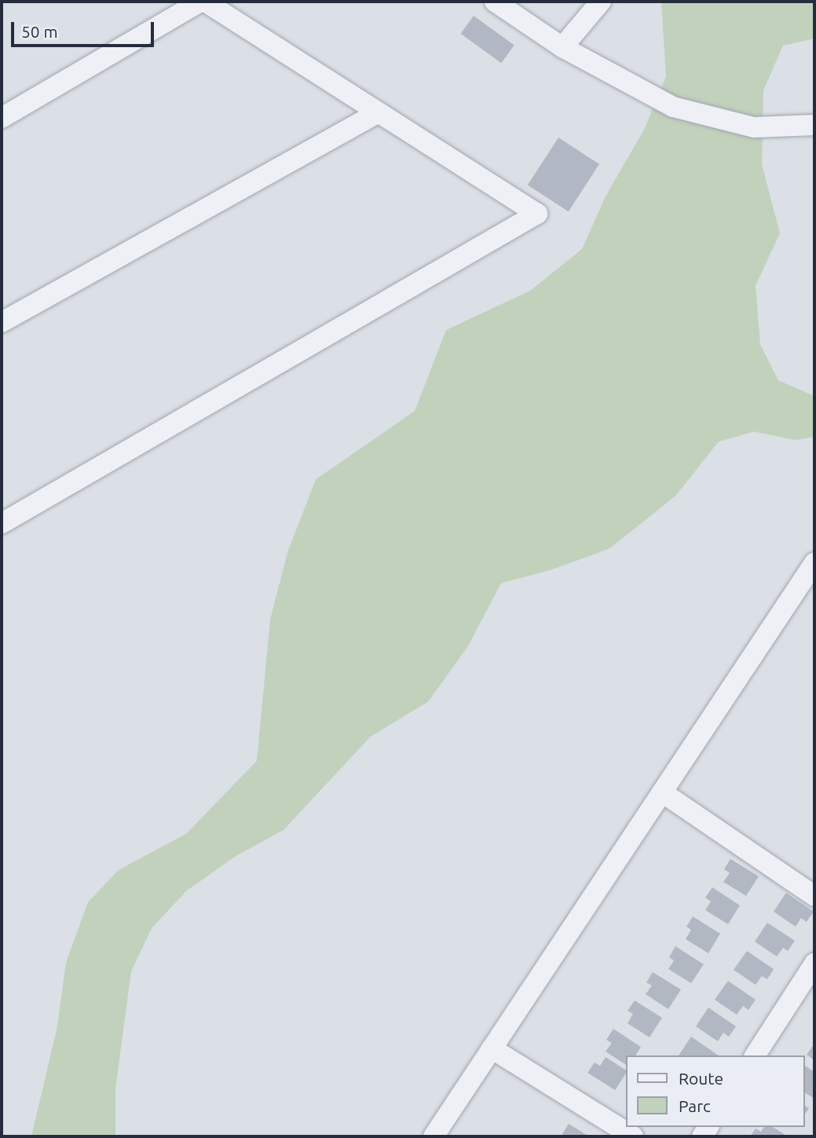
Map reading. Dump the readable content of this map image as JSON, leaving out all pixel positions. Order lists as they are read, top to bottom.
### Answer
{
  "legend": ["Route", "Parc"],
  "scale_bar": "50 m"
}
